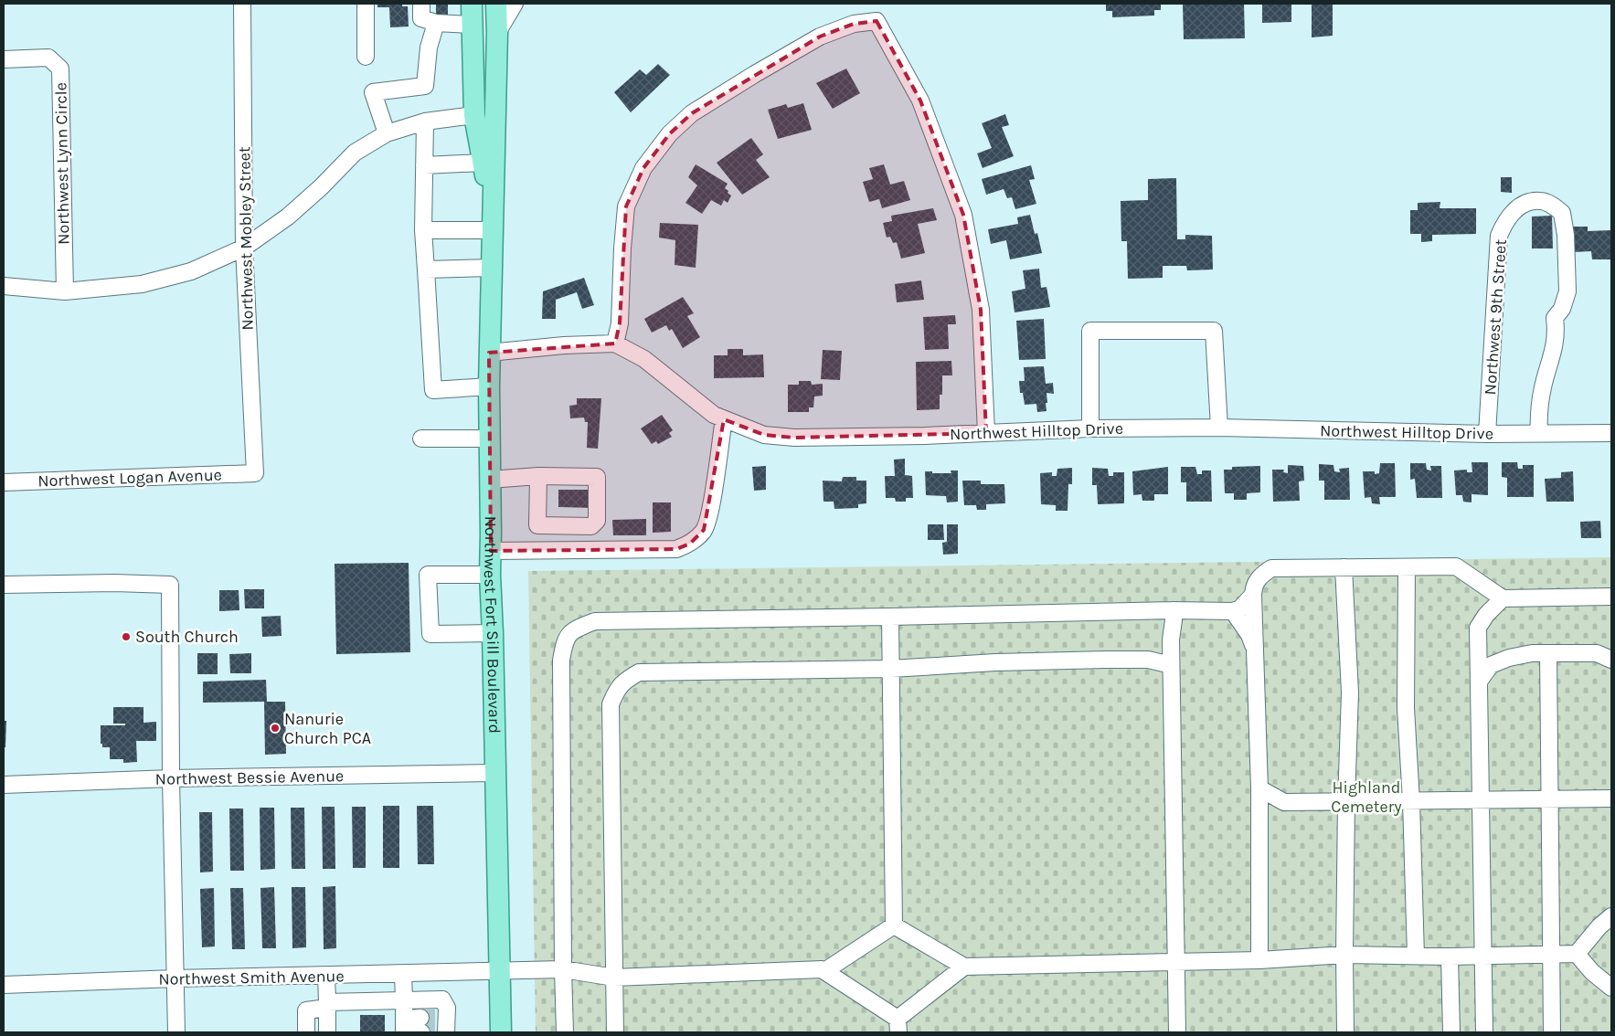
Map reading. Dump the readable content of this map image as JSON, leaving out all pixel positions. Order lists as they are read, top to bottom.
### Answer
{
  "streets": {
    "main road": ["Northwest Fort Sill Boulevard"],
    "street": [
      "Northwest Lynn Circle",
      "Northwest Mobley Street",
      "Northwest 9th Street",
      "Northwest Hilltop Drive",
      "Northwest Logan Avenue",
      "Northwest Bessie Avenue",
      "Northwest Smith Avenue"
    ]
  },
  "crossings": [
    ["Northwest Mobley Street", "Northwest Logan Avenue"],
    ["Northwest 9th Street", "Northwest Hilltop Drive"],
    ["Northwest Fort Sill Boulevard", "Northwest Bessie Avenue"],
    ["Northwest Fort Sill Boulevard", "Northwest Smith Avenue"]
  ],
  "parks": ["Highland Cemetery"],
  "places": ["South Church", "Nanurie Church PCA"]
}
